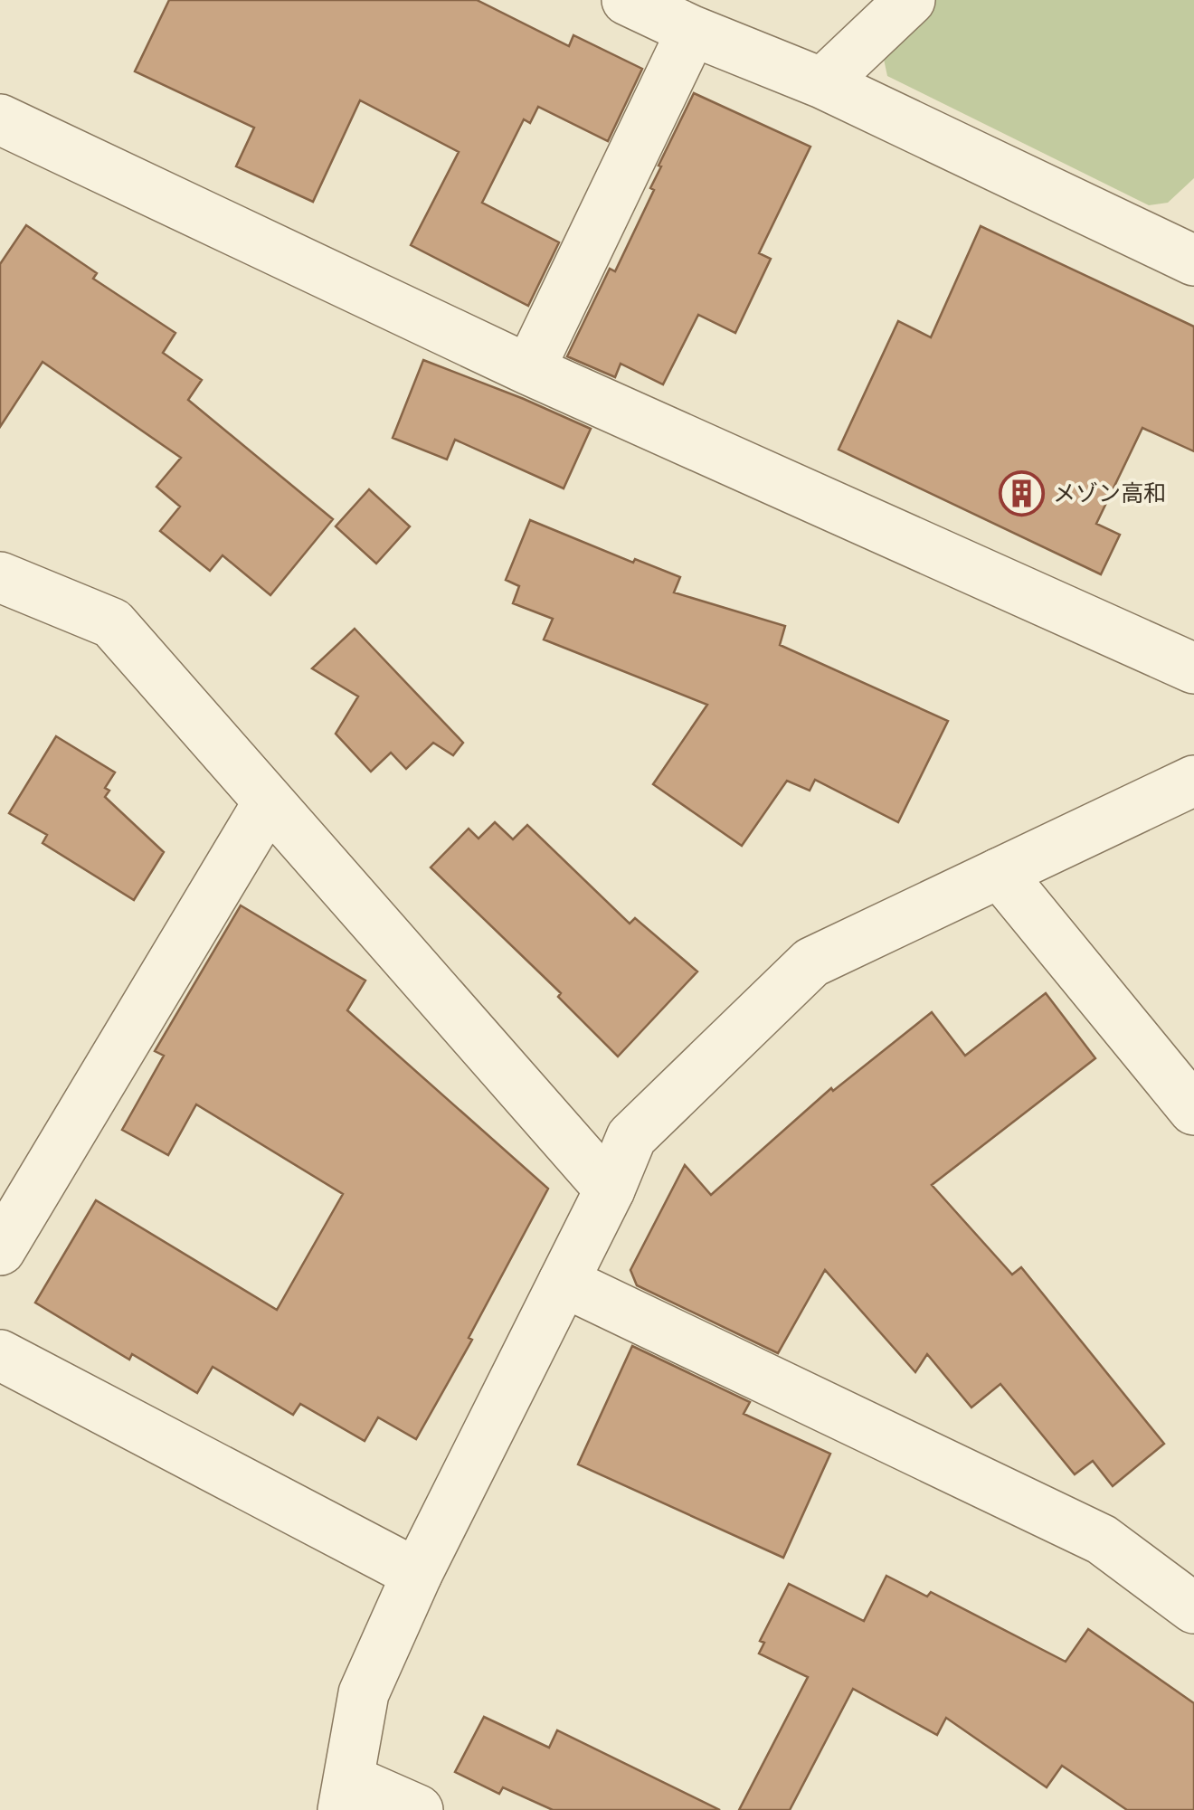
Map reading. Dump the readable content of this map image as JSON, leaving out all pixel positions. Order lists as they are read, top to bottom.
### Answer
{
  "places": {
    "building": ["メゾン高和"]
  }
}
